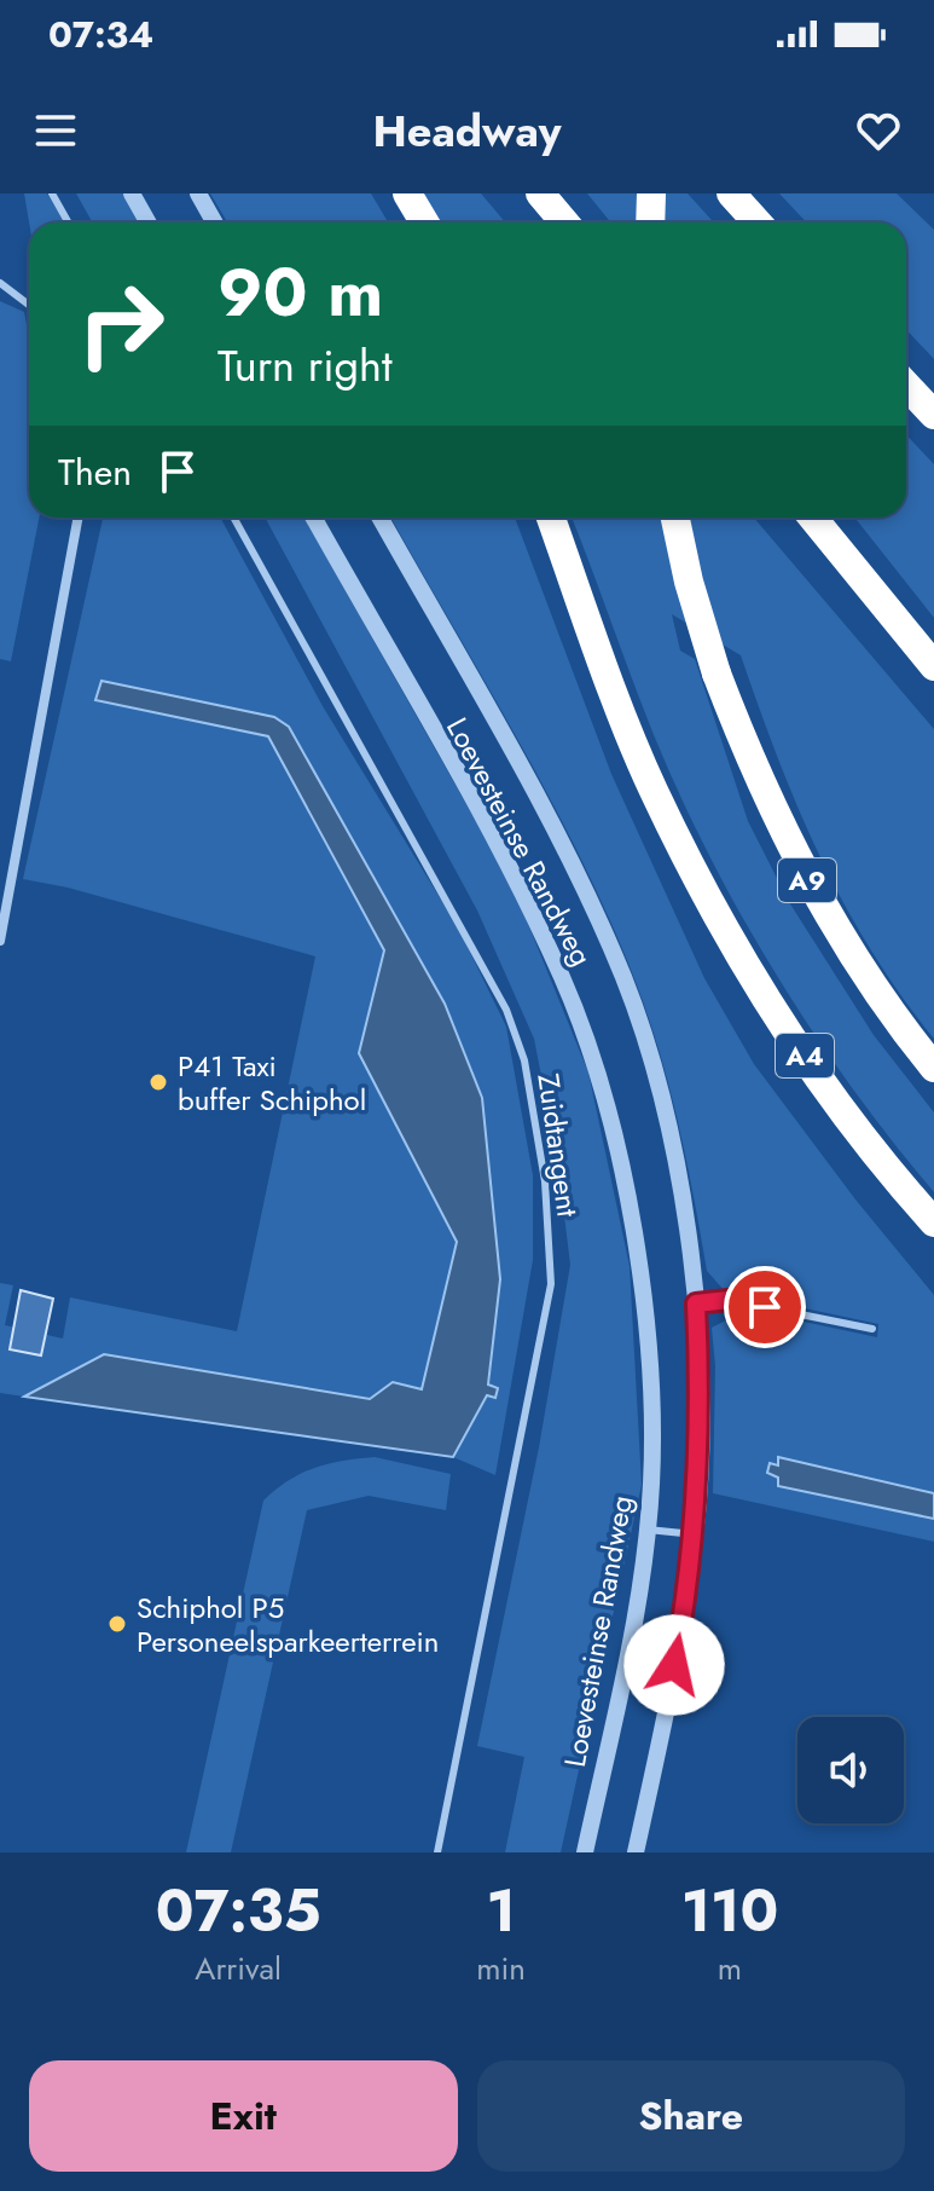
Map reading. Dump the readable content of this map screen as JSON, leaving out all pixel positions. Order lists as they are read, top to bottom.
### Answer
{
  "streets": {
    "highway": ["A9", "A4"],
    "street": ["Loevesteinse Randweg"],
    "lane": ["Zuidtangent"]
  },
  "places": ["P41 Taxi buffer Schiphol", "Schiphol P5 Personeelsparkeerterrein"],
  "page": {
    "status": "07:34",
    "header": "Headway",
    "turn": ["90 m", "Turn right"],
    "then": "Then",
    "eta": [
      "07:35",
      "Arrival",
      "1",
      "min",
      "110",
      "m"
    ],
    "buttons": ["Exit", "Share"]
  }
}
